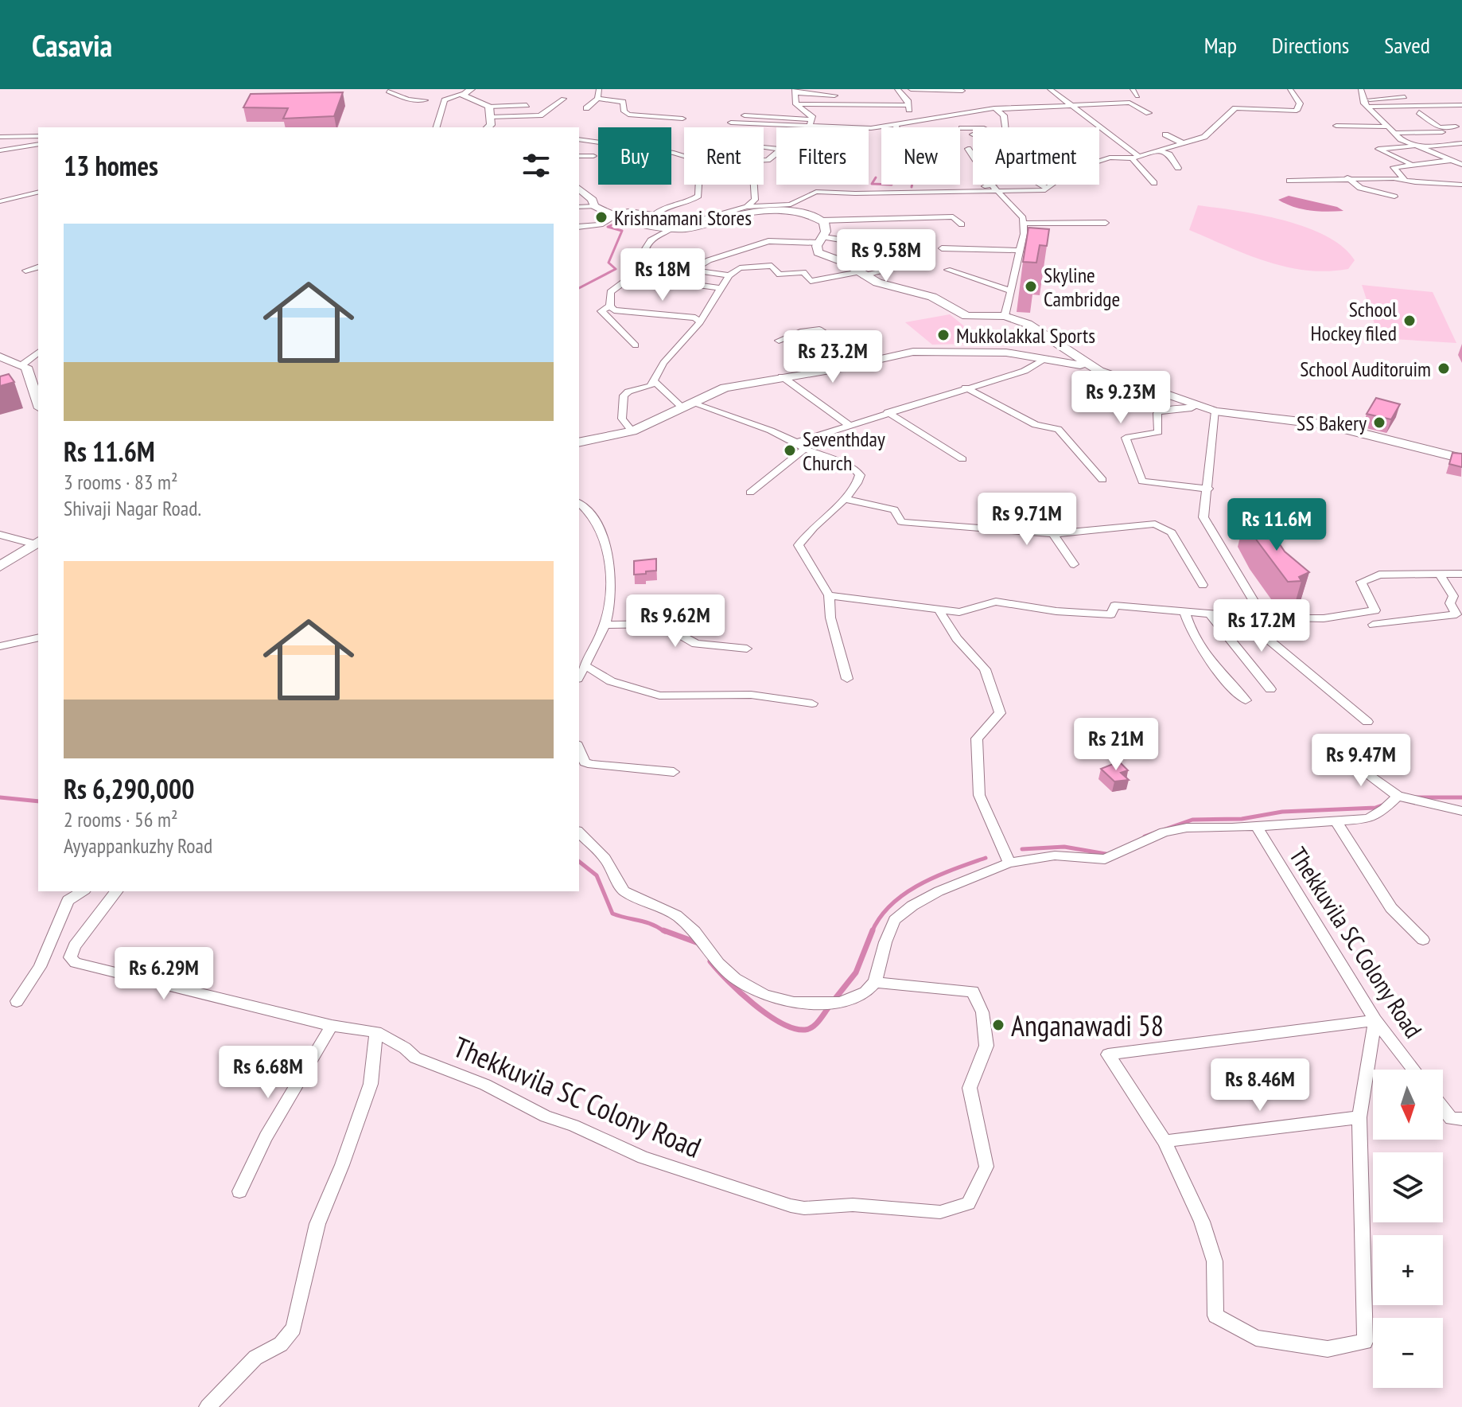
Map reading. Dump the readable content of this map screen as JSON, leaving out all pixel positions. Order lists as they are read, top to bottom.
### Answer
{
  "streets": {
    "street": ["Thekkuvila SC Colony Road"]
  },
  "places": [
    "Krishnamani Stores",
    "Skyline Cambridge",
    "School Hockey filed",
    "Mukkolakkal Sports",
    "School Auditoruim",
    "SS Bakery",
    "Seventhday Church",
    "Anganawadi 58"
  ],
  "north": "bottom",
  "page": {
    "header": "Casavia",
    "nav": ["Map", "Directions", "Saved"],
    "chip": [
      "Buy",
      "Rent",
      "Filters",
      "New",
      "Apartment"
    ],
    "heading": "13 homes",
    "list": [
      {
        "name": "Rs 11.6M",
        "note": "3 rooms · 83 m² · Shivaji Nagar Road."
      },
      {
        "name": "Rs 6,290,000",
        "note": "2 rooms · 56 m² · Ayyappankuzhy Road"
      }
    ],
    "price": [
      "Rs 9.58M",
      "Rs 18M",
      "Rs 23.2M",
      "Rs 9.23M",
      "Rs 9.71M",
      "Rs 11.6M",
      "Rs 9.62M",
      "Rs 17.2M",
      "Rs 21M",
      "Rs 9.47M",
      "Rs 6.29M",
      "Rs 6.68M",
      "Rs 8.46M"
    ],
    "map_buttons": ["+", "−"]
  }
}
